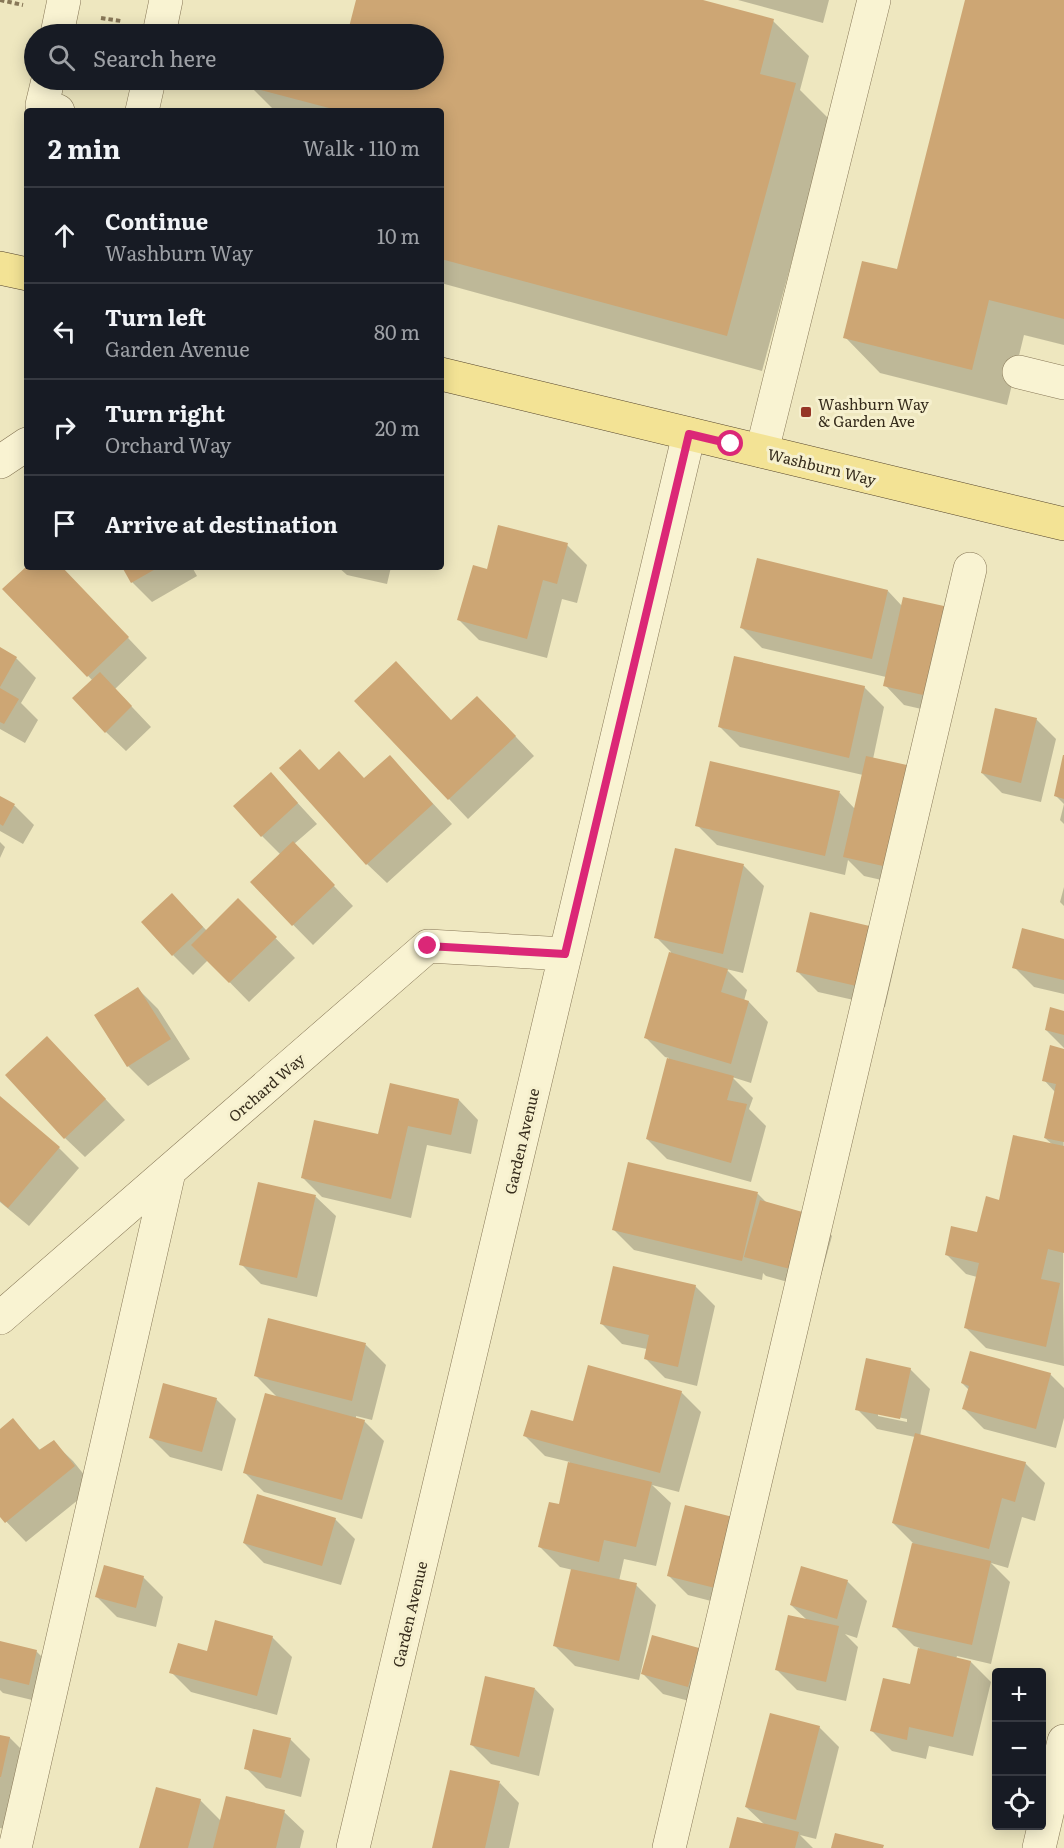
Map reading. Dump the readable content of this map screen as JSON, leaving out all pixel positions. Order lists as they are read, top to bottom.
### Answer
{
  "streets": {
    "main road": ["Washburn Way"],
    "street": ["Orchard Way", "Garden Avenue"]
  },
  "crossings": [
    ["Washburn Way", "Garden Avenue"],
    ["Orchard Way", "Garden Avenue"]
  ],
  "places": {
    "transit": ["Washburn Way & Garden Ave"]
  },
  "page": {
    "search": "Search here",
    "heading": ["2 min", "Walk · 110 m"],
    "list": [
      ["Continue", "Washburn Way", "10 m"],
      ["Turn left", "Garden Avenue", "80 m"],
      ["Turn right", "Orchard Way", "20 m"],
      "Arrive at destination"
    ],
    "map_buttons": ["+", "−"]
  }
}
